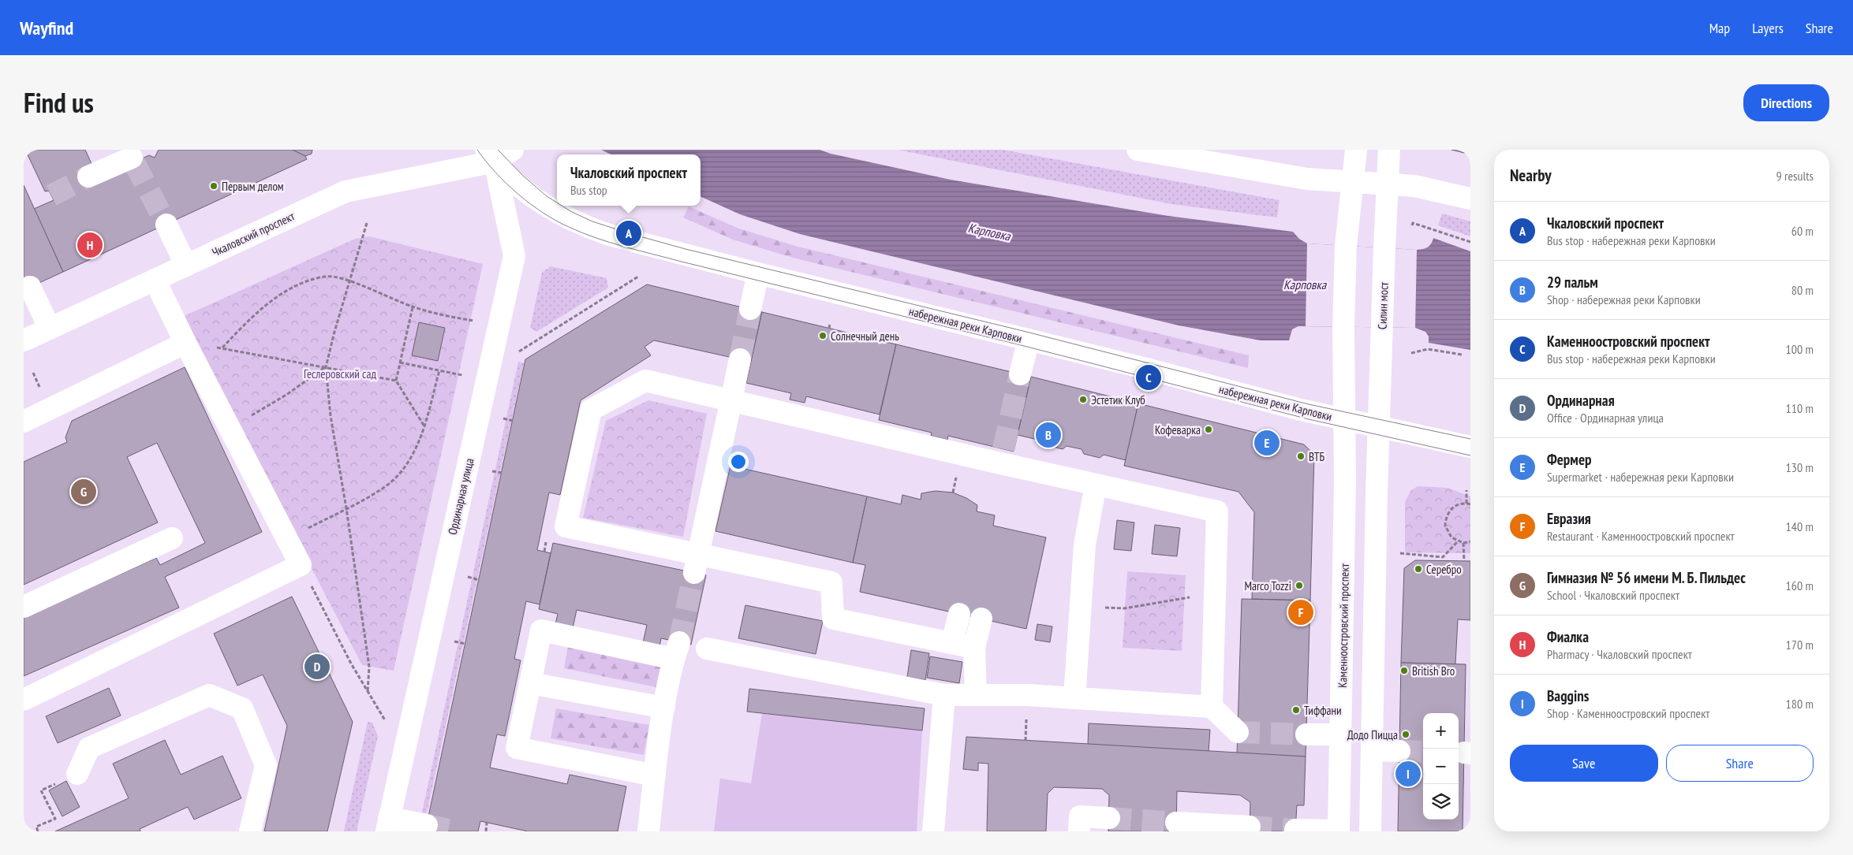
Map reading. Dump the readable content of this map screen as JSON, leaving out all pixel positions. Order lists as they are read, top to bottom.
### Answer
{
  "streets": {
    "street": [
      "Чкаловский проспект",
      "Силин мост",
      "набережная реки Карповки",
      "Ординарная улица",
      "Каменноостровский проспект"
    ]
  },
  "crossings": [
    ["Чкаловский проспект", "набережная реки Карповки"],
    ["Чкаловский проспект", "Ординарная улица"],
    ["Силин мост", "набережная реки Карповки"],
    ["набережная реки Карповки", "Ординарная улица"],
    ["набережная реки Карповки", "Каменноостровский проспект"]
  ],
  "water": ["Карповка"],
  "parks": ["Геслеровский сад"],
  "places": [
    "Первым делом",
    "Солнечный день",
    "Эстетик Клуб",
    "Кофеварка",
    "ВТБ",
    "Серебро",
    "Marco Tozzi",
    "British Bro",
    "Тиффани",
    "Додо Пицца"
  ],
  "page": {
    "header": "Wayfind",
    "nav": ["Map", "Layers", "Share"],
    "title": "Find us",
    "buttons": [
      "Directions",
      ["Save", "Share"]
    ],
    "heading": ["Nearby", "9 results"],
    "popup": ["Чкаловский проспект", "Bus stop"],
    "list": [
      {
        "mark": "A",
        "name": "Чкаловский проспект",
        "note": "Bus stop · набережная реки Карповки",
        "value": "60 m"
      },
      {
        "mark": "B",
        "name": "29 пальм",
        "note": "Shop · набережная реки Карповки",
        "value": "80 m"
      },
      {
        "mark": "C",
        "name": "Каменноостровский проспект",
        "note": "Bus stop · набережная реки Карповки",
        "value": "100 m"
      },
      {
        "mark": "D",
        "name": "Ординарная",
        "note": "Office · Ординарная улица",
        "value": "110 m"
      },
      {
        "mark": "E",
        "name": "Фермер",
        "note": "Supermarket · набережная реки Карповки",
        "value": "130 m"
      },
      {
        "mark": "F",
        "name": "Евразия",
        "note": "Restaurant · Каменноостровский проспект",
        "value": "140 m"
      },
      {
        "mark": "G",
        "name": "Гимназия № 56 имени М. Б. Пильдес",
        "note": "School · Чкаловский проспект",
        "value": "160 m"
      },
      {
        "mark": "H",
        "name": "Фиалка",
        "note": "Pharmacy · Чкаловский проспект",
        "value": "170 m"
      },
      {
        "mark": "I",
        "name": "Baggins",
        "note": "Shop · Каменноостровский проспект",
        "value": "180 m"
      }
    ],
    "pins": [
      "A",
      "H",
      "C",
      "B",
      "E",
      "G",
      "F",
      "D",
      "I"
    ],
    "map_buttons": ["+", "−"]
  }
}
